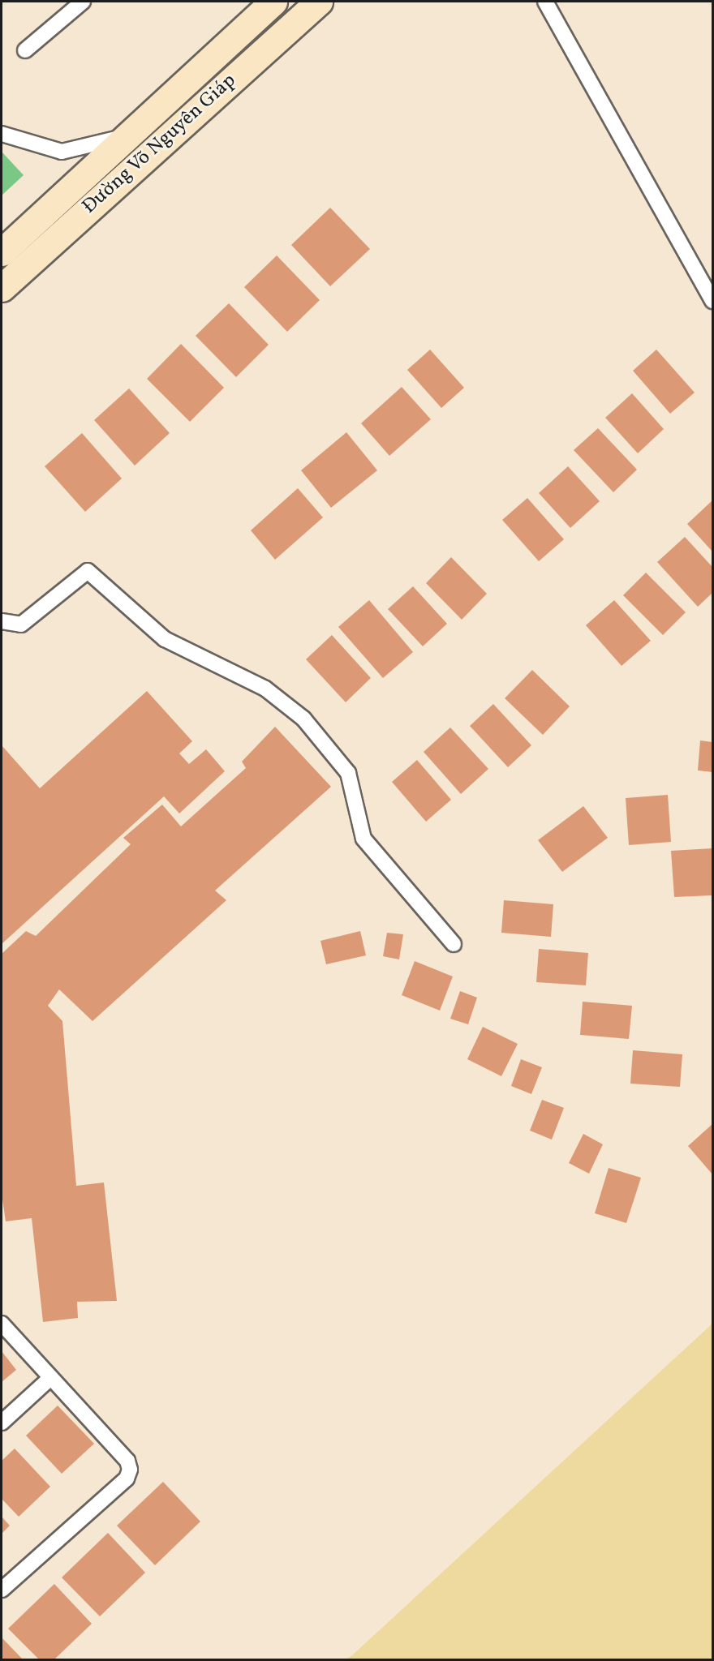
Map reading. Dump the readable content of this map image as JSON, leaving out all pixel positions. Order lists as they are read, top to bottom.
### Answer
{
  "streets": {
    "main road": ["Đường Võ Nguyên Giáp"]
  }
}
